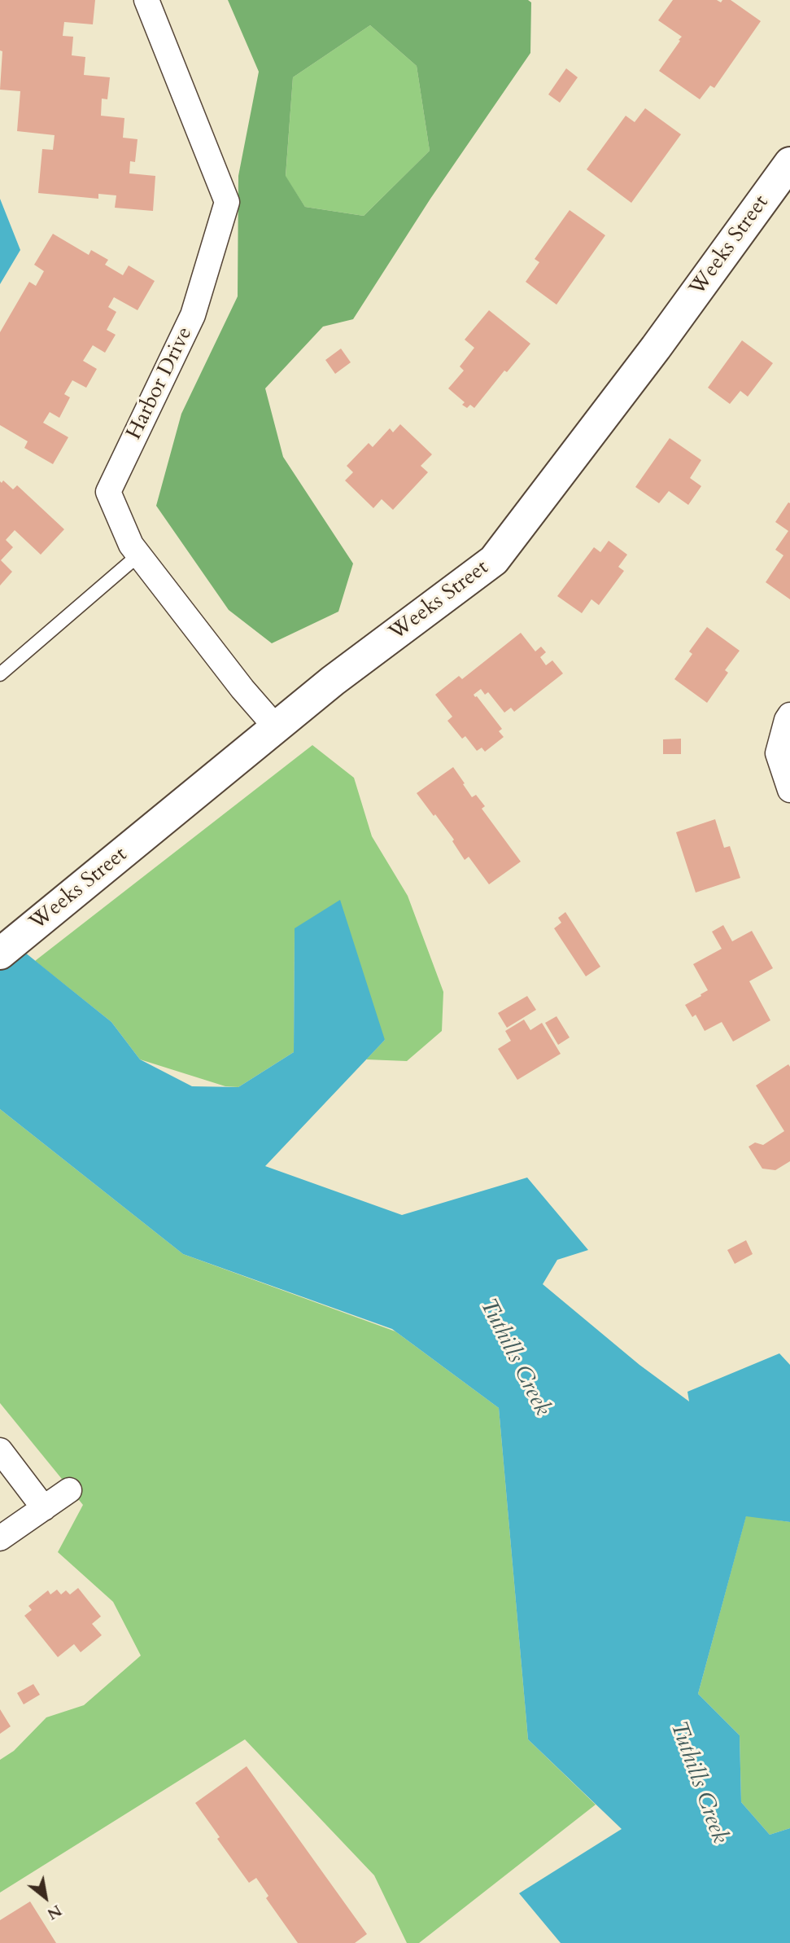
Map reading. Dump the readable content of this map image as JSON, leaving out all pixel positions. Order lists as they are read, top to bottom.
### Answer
{
  "streets": {
    "main road": ["Weeks Street"],
    "street": ["Harbor Drive"]
  },
  "crossings": [
    ["Weeks Street", "Harbor Drive"]
  ],
  "water": ["Tuthills Creek"],
  "north": "bottom right"
}
